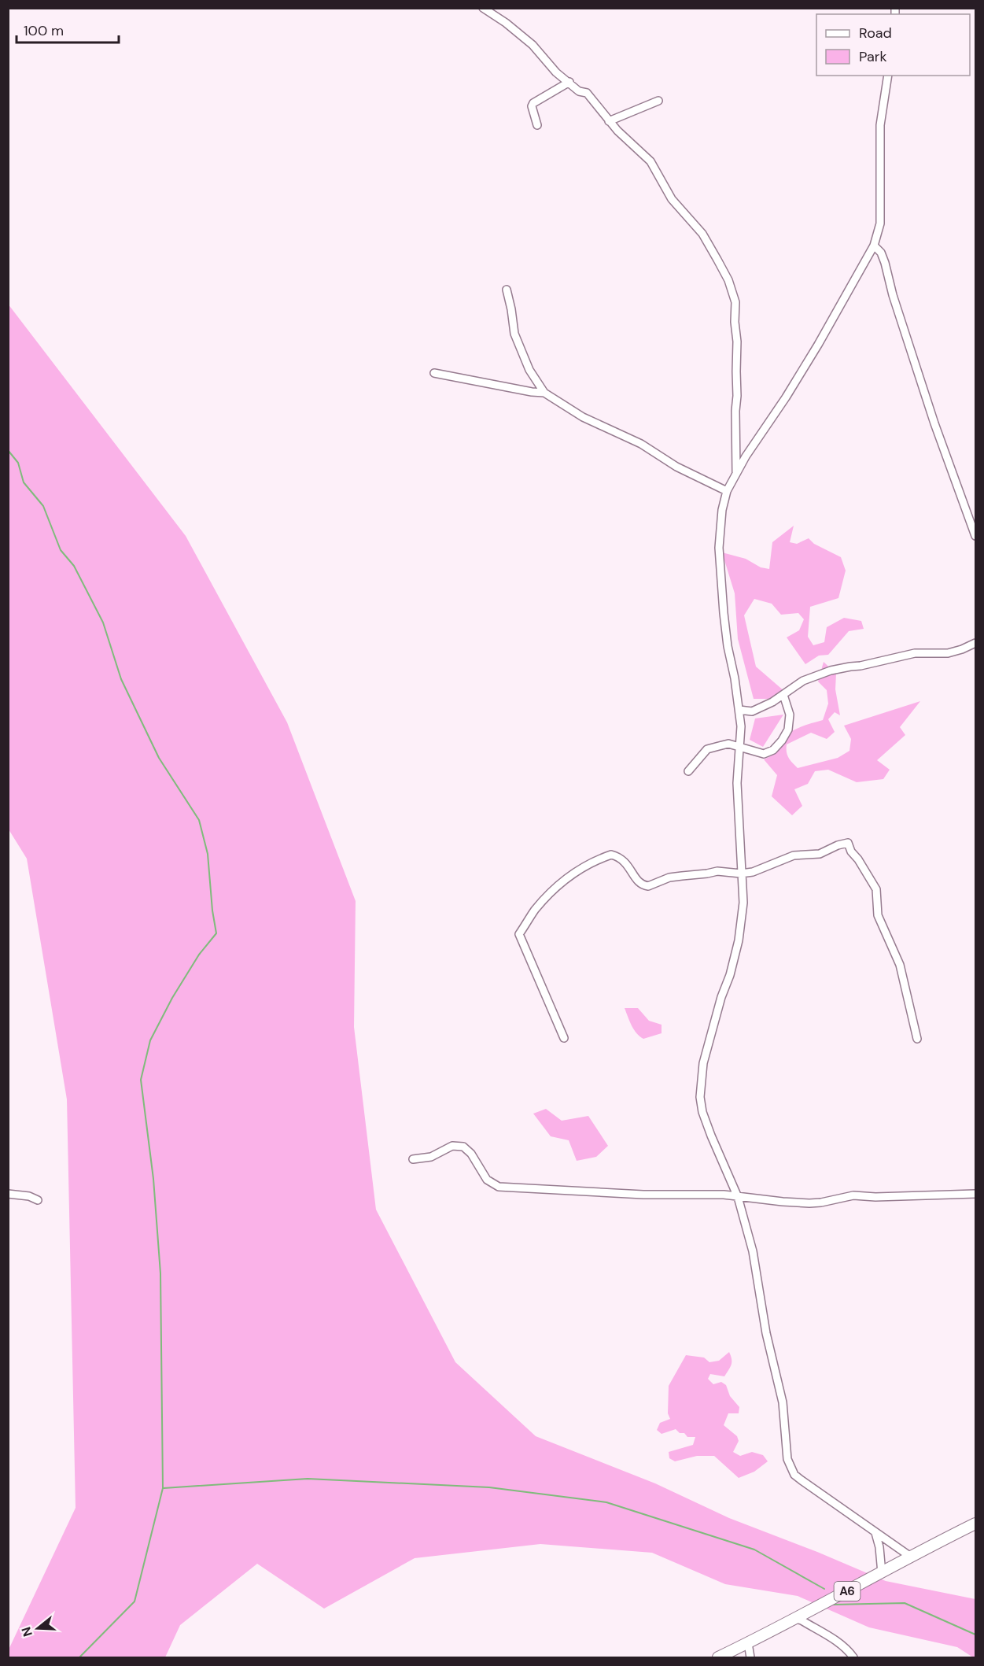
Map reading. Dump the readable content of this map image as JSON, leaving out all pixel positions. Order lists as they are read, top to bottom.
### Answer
{
  "streets": {
    "main road": ["A6"]
  },
  "legend": ["Road", "Park"],
  "scale_bar": "100 m",
  "north": "left"
}
